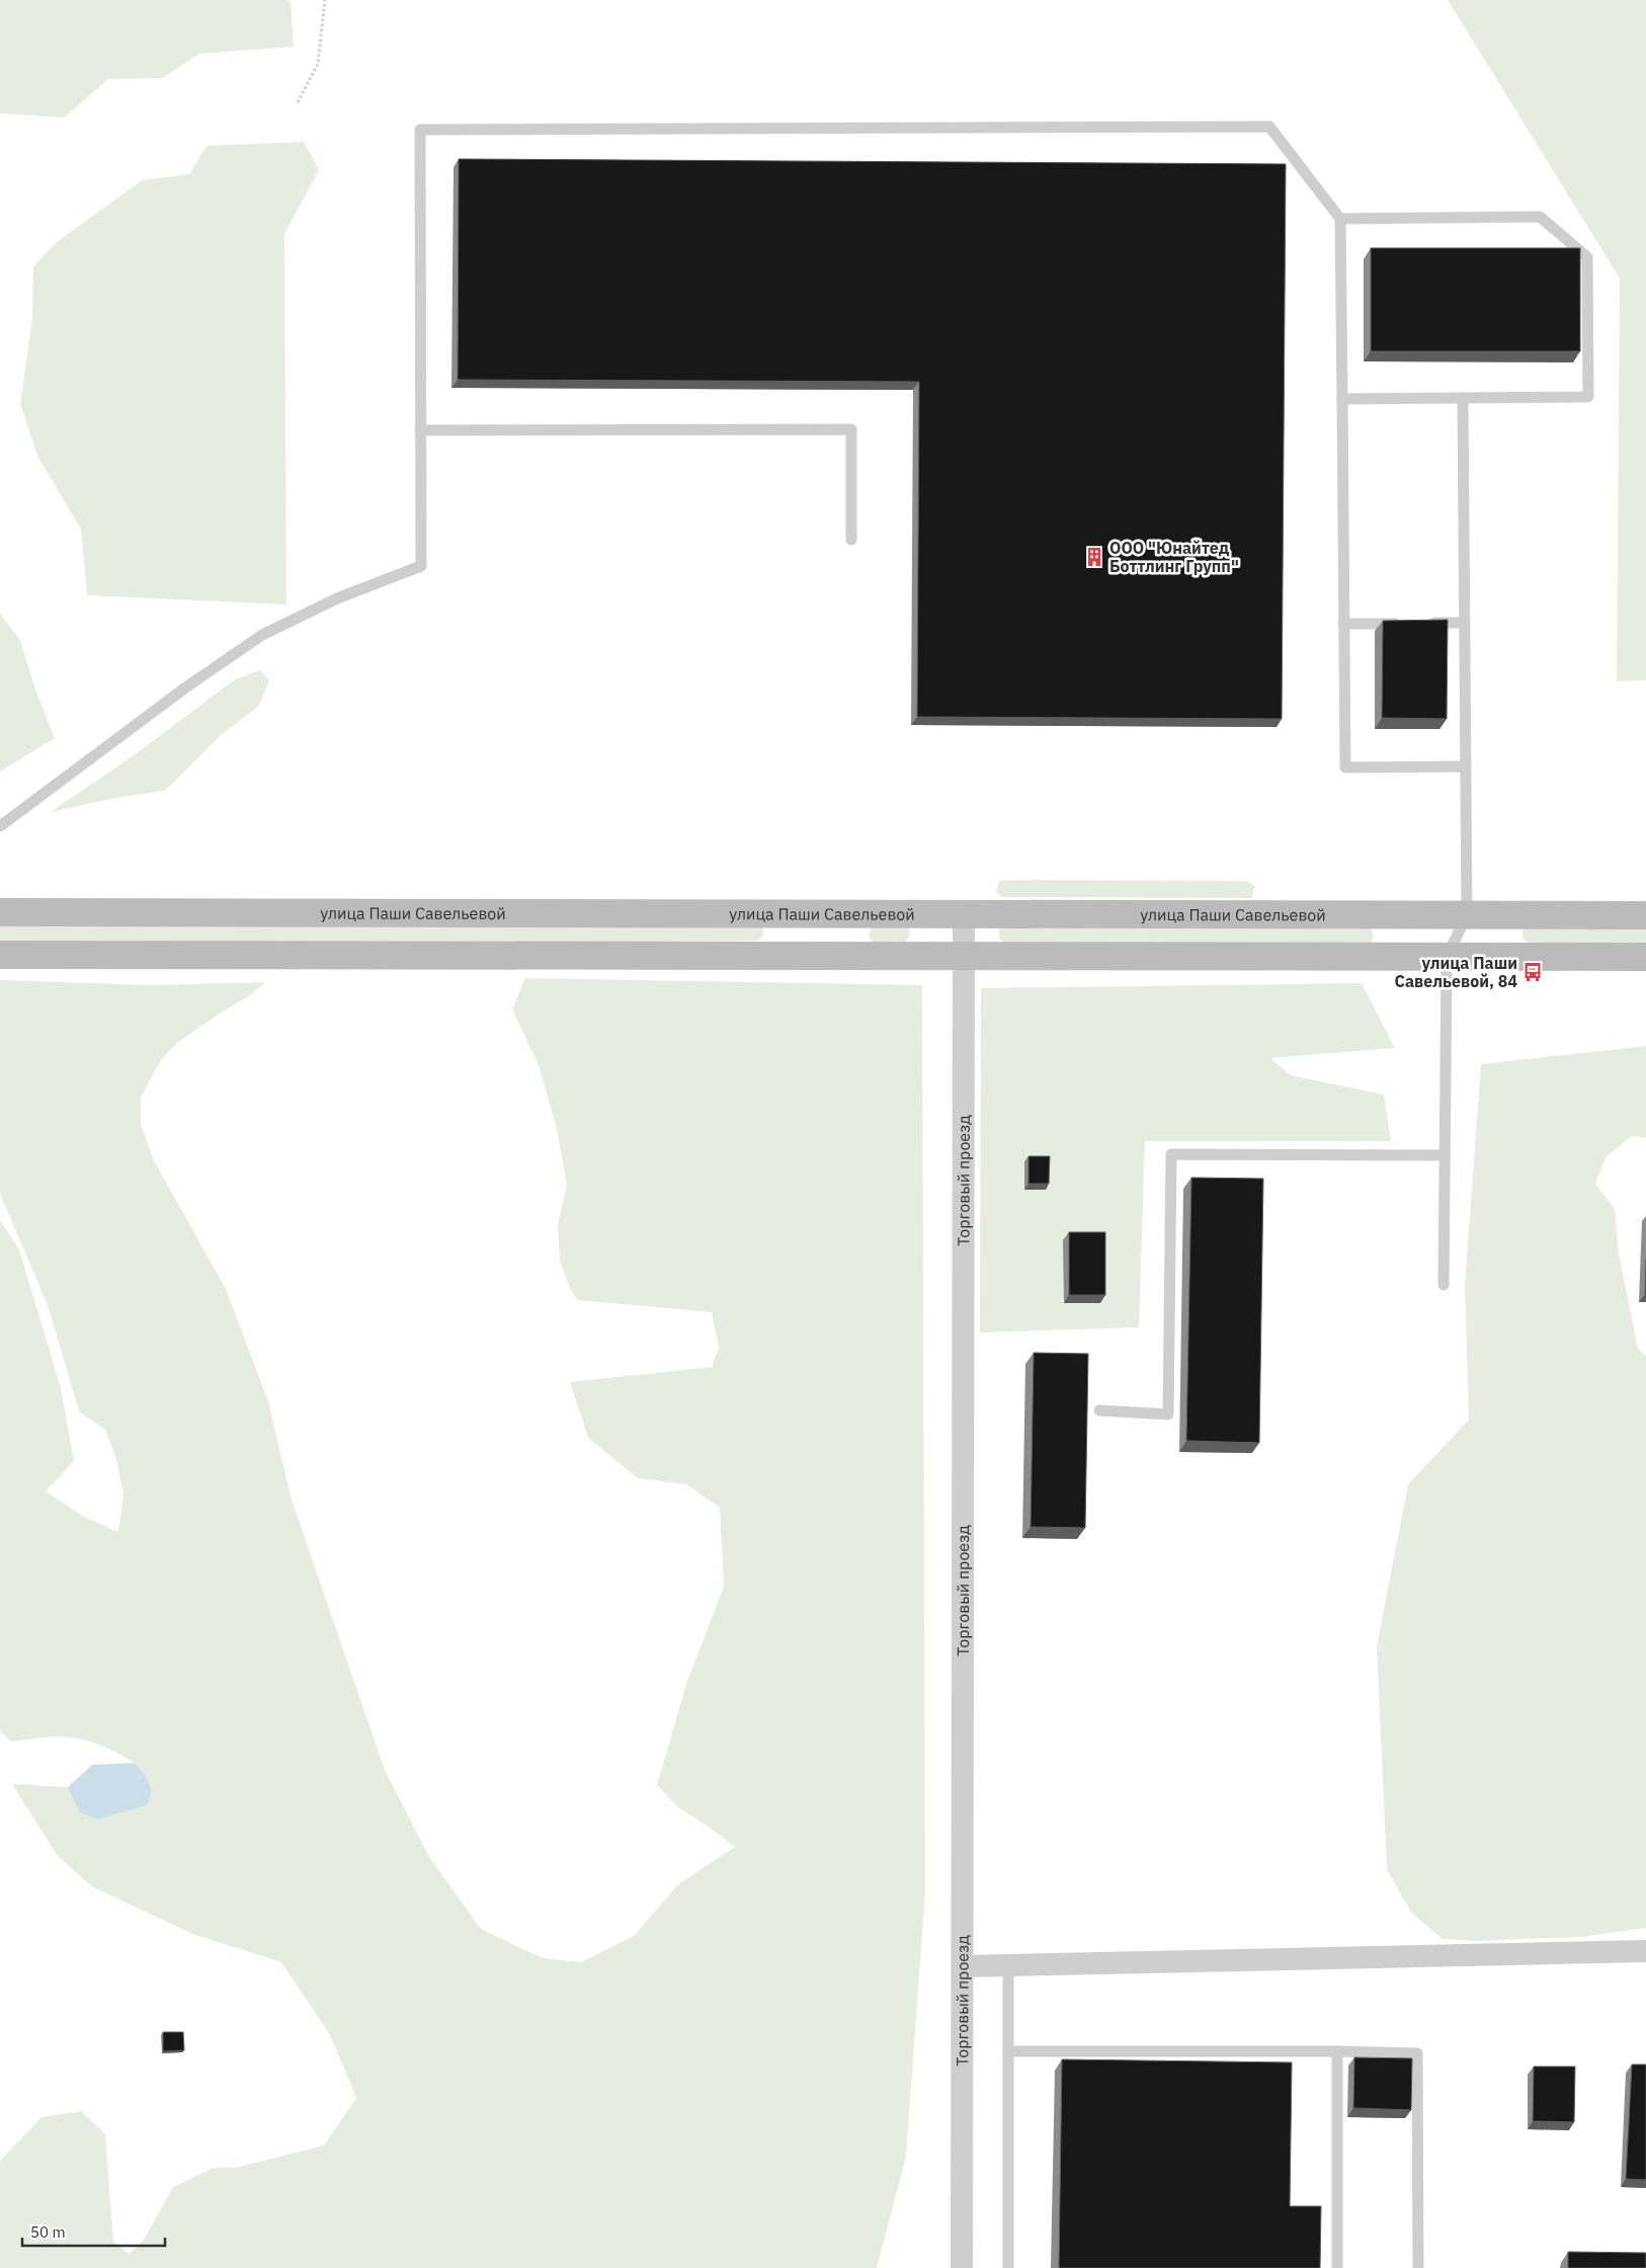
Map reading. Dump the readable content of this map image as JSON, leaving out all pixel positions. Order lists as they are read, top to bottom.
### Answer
{
  "streets": {
    "street": ["улица Паши Савельевой", "Торговый проезд"]
  },
  "crossings": [
    ["улица Паши Савельевой", "Торговый проезд"]
  ],
  "places": {
    "building": ["ООО \"Юнайтед Боттлинг Групп\""],
    "bus stop": ["улица Паши Савельевой, 84"]
  },
  "scale_bar": "50 m"
}
